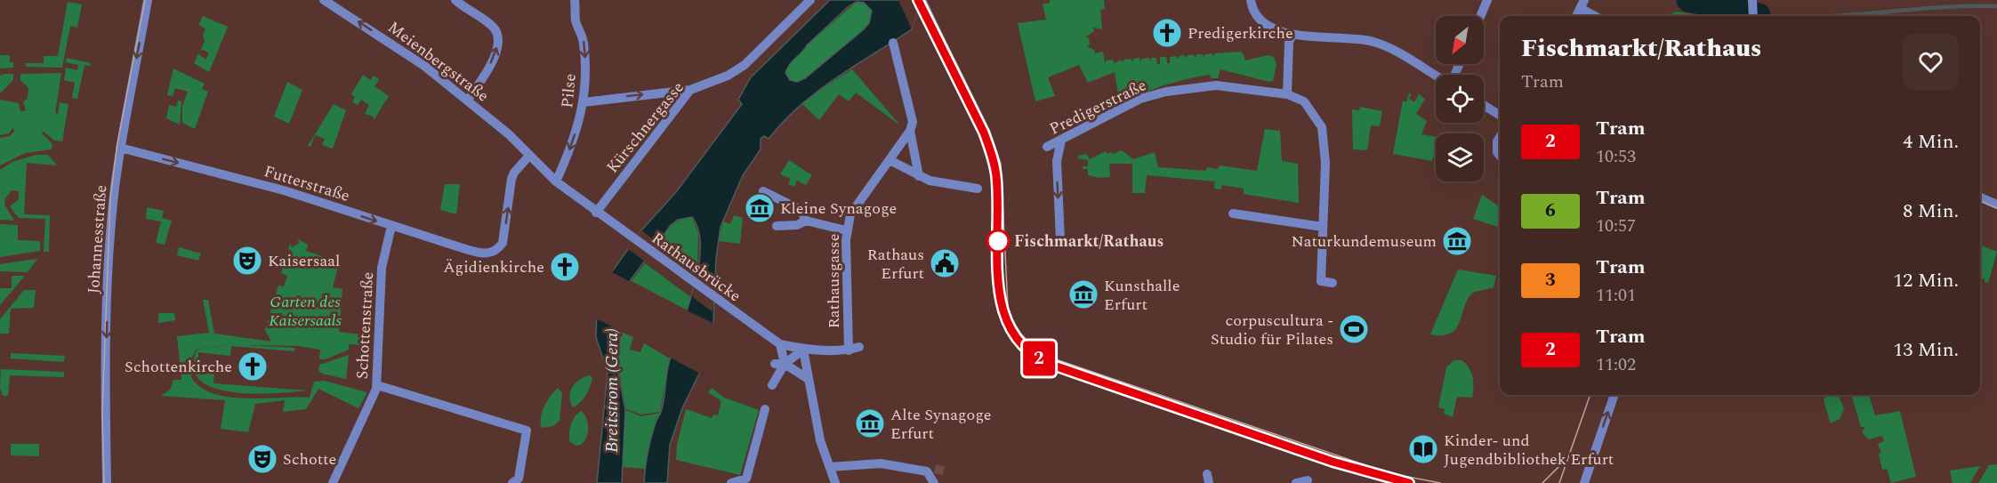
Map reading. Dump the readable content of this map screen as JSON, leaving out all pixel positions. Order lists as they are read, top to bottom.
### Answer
{
  "streets": {
    "street": [
      "Meienbergstraße",
      "Pilse",
      "Predigerstraße",
      "Kürschnergasse",
      "Futterstraße",
      "Johannesstraße",
      "Rathausbrücke",
      "Rathausgasse",
      "Schottenstraße"
    ]
  },
  "crossings": [
    ["Meienbergstraße", "Pilse"],
    ["Meienbergstraße", "Futterstraße"],
    ["Meienbergstraße", "Rathausbrücke"],
    ["Pilse", "Rathausbrücke"],
    ["Kürschnergasse", "Rathausbrücke"],
    ["Futterstraße", "Johannesstraße"],
    ["Futterstraße", "Schottenstraße"]
  ],
  "one_way": [
    "Meienbergstraße",
    "Pilse",
    "Futterstraße",
    "Johannesstraße"
  ],
  "water": ["Breitstrom (Gera)"],
  "parks": ["Garten des Kaisersaals"],
  "places": {
    "church": ["Predigerkirche", "Ägidienkirche", "Schottenkirche"],
    "museum": [
      "Kleine Synagoge",
      "Naturkundemuseum",
      "Kunsthalle Erfurt",
      "Alte Synagoge Erfurt"
    ],
    "other": ["Fischmarkt/Rathaus"],
    "theatre": ["Kaisersaal", "Schotte"],
    "public building": ["Rathaus Erfurt"],
    "sports": ["corpuscultura - Studio für Pilates"],
    "library": ["Kinder- und Jugendbibliothek Erfurt"]
  },
  "lines": ["tram line 2"],
  "north": "bottom left",
  "page": {
    "on_map": "2",
    "heading": ["Fischmarkt/Rathaus", "Tram"],
    "list": [
      {
        "mark": "2",
        "name": "Tram",
        "note": "10:53",
        "value": "4 Min."
      },
      {
        "mark": "6",
        "name": "Tram",
        "note": "10:57",
        "value": "8 Min."
      },
      {
        "mark": "3",
        "name": "Tram",
        "note": "11:01",
        "value": "12 Min."
      },
      {
        "mark": "2",
        "name": "Tram",
        "note": "11:02",
        "value": "13 Min."
      }
    ]
  }
}
